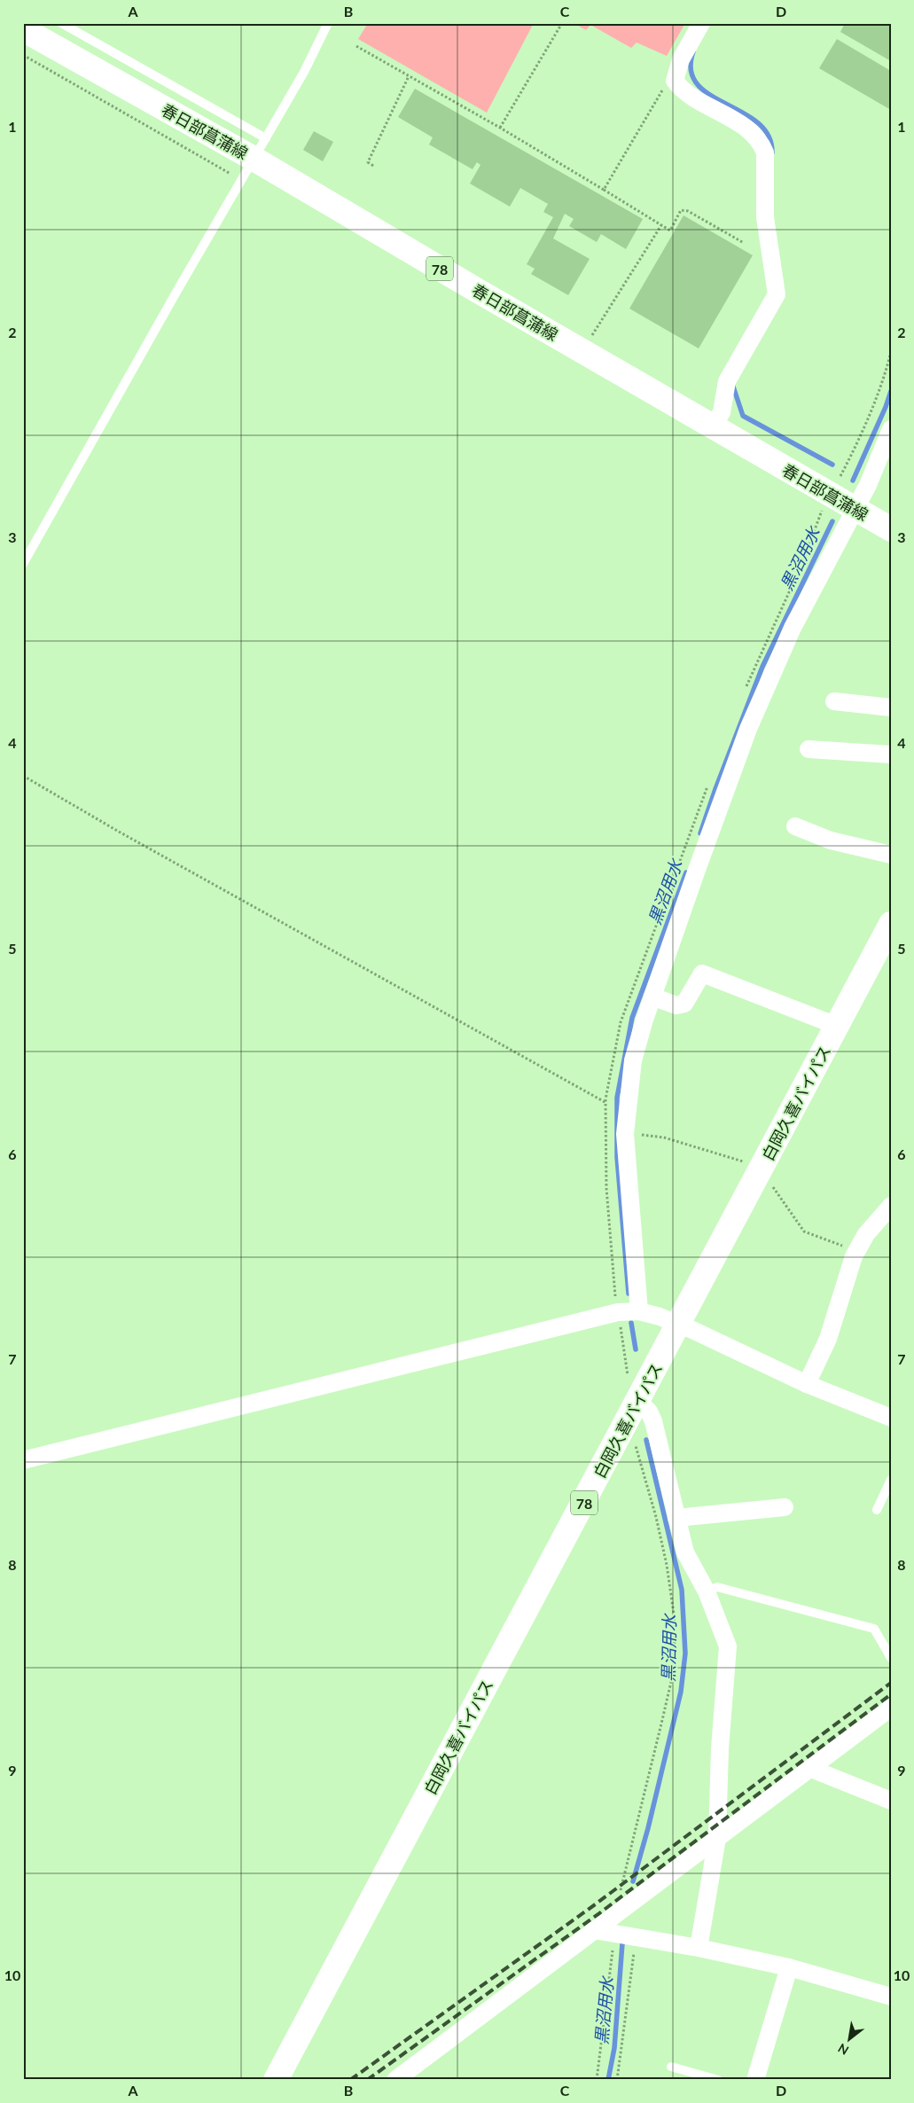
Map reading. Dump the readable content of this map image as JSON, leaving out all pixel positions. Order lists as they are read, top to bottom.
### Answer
{
  "streets": {
    "main road": ["春日部菖蒲線", "78", "白岡久喜バイパス"]
  },
  "water": ["黒沼用水"],
  "north": "bottom left",
  "grid": {
    "columns": [
      "A",
      "B",
      "C",
      "D"
    ],
    "rows": [
      "1",
      "2",
      "3",
      "4",
      "5",
      "6",
      "7",
      "8",
      "9",
      "10"
    ]
  }
}
